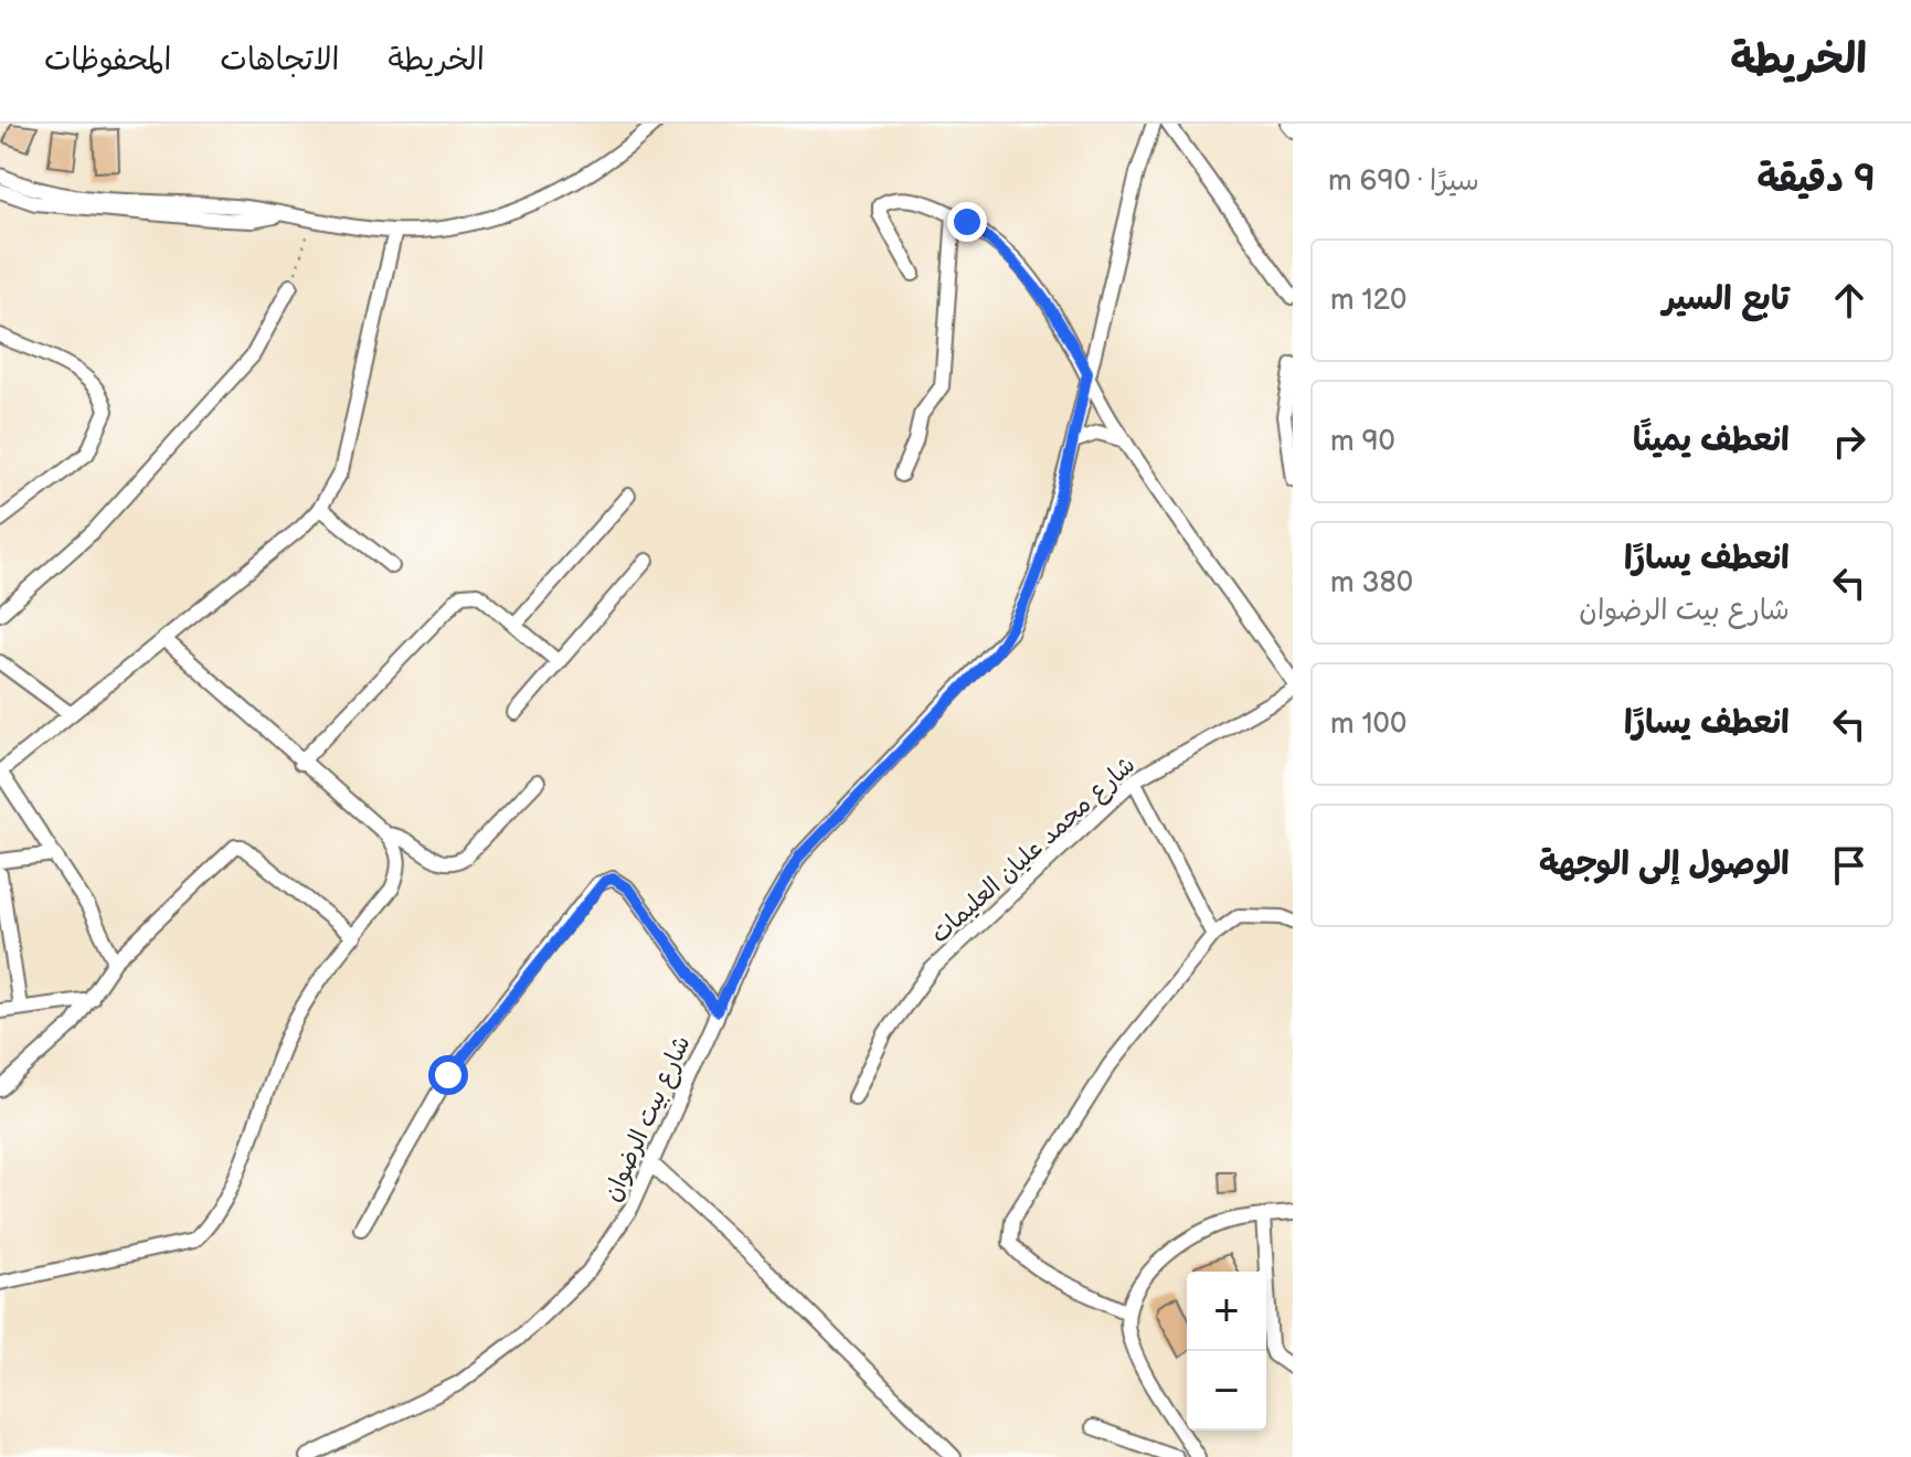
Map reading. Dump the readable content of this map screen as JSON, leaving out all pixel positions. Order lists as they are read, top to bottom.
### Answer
{
  "streets": {
    "street": ["شارع محمد عليان العليمات", "شارع بيت الرضوان"]
  },
  "page": {
    "header": "الخريطة",
    "nav": ["الخريطة", "الاتجاهات", "المحفوظات"],
    "heading": ["9 دقيقة", "سيرًا · 690 m"],
    "list": [
      ["تابع السير", "120 m"],
      ["انعطف يمينًا", "90 m"],
      ["انعطف يسارًا", "شارع بيت الرضوان", "380 m"],
      ["انعطف يسارًا", "100 m"],
      "الوصول إلى الوجهة"
    ],
    "map_buttons": ["+", "−"]
  }
}
